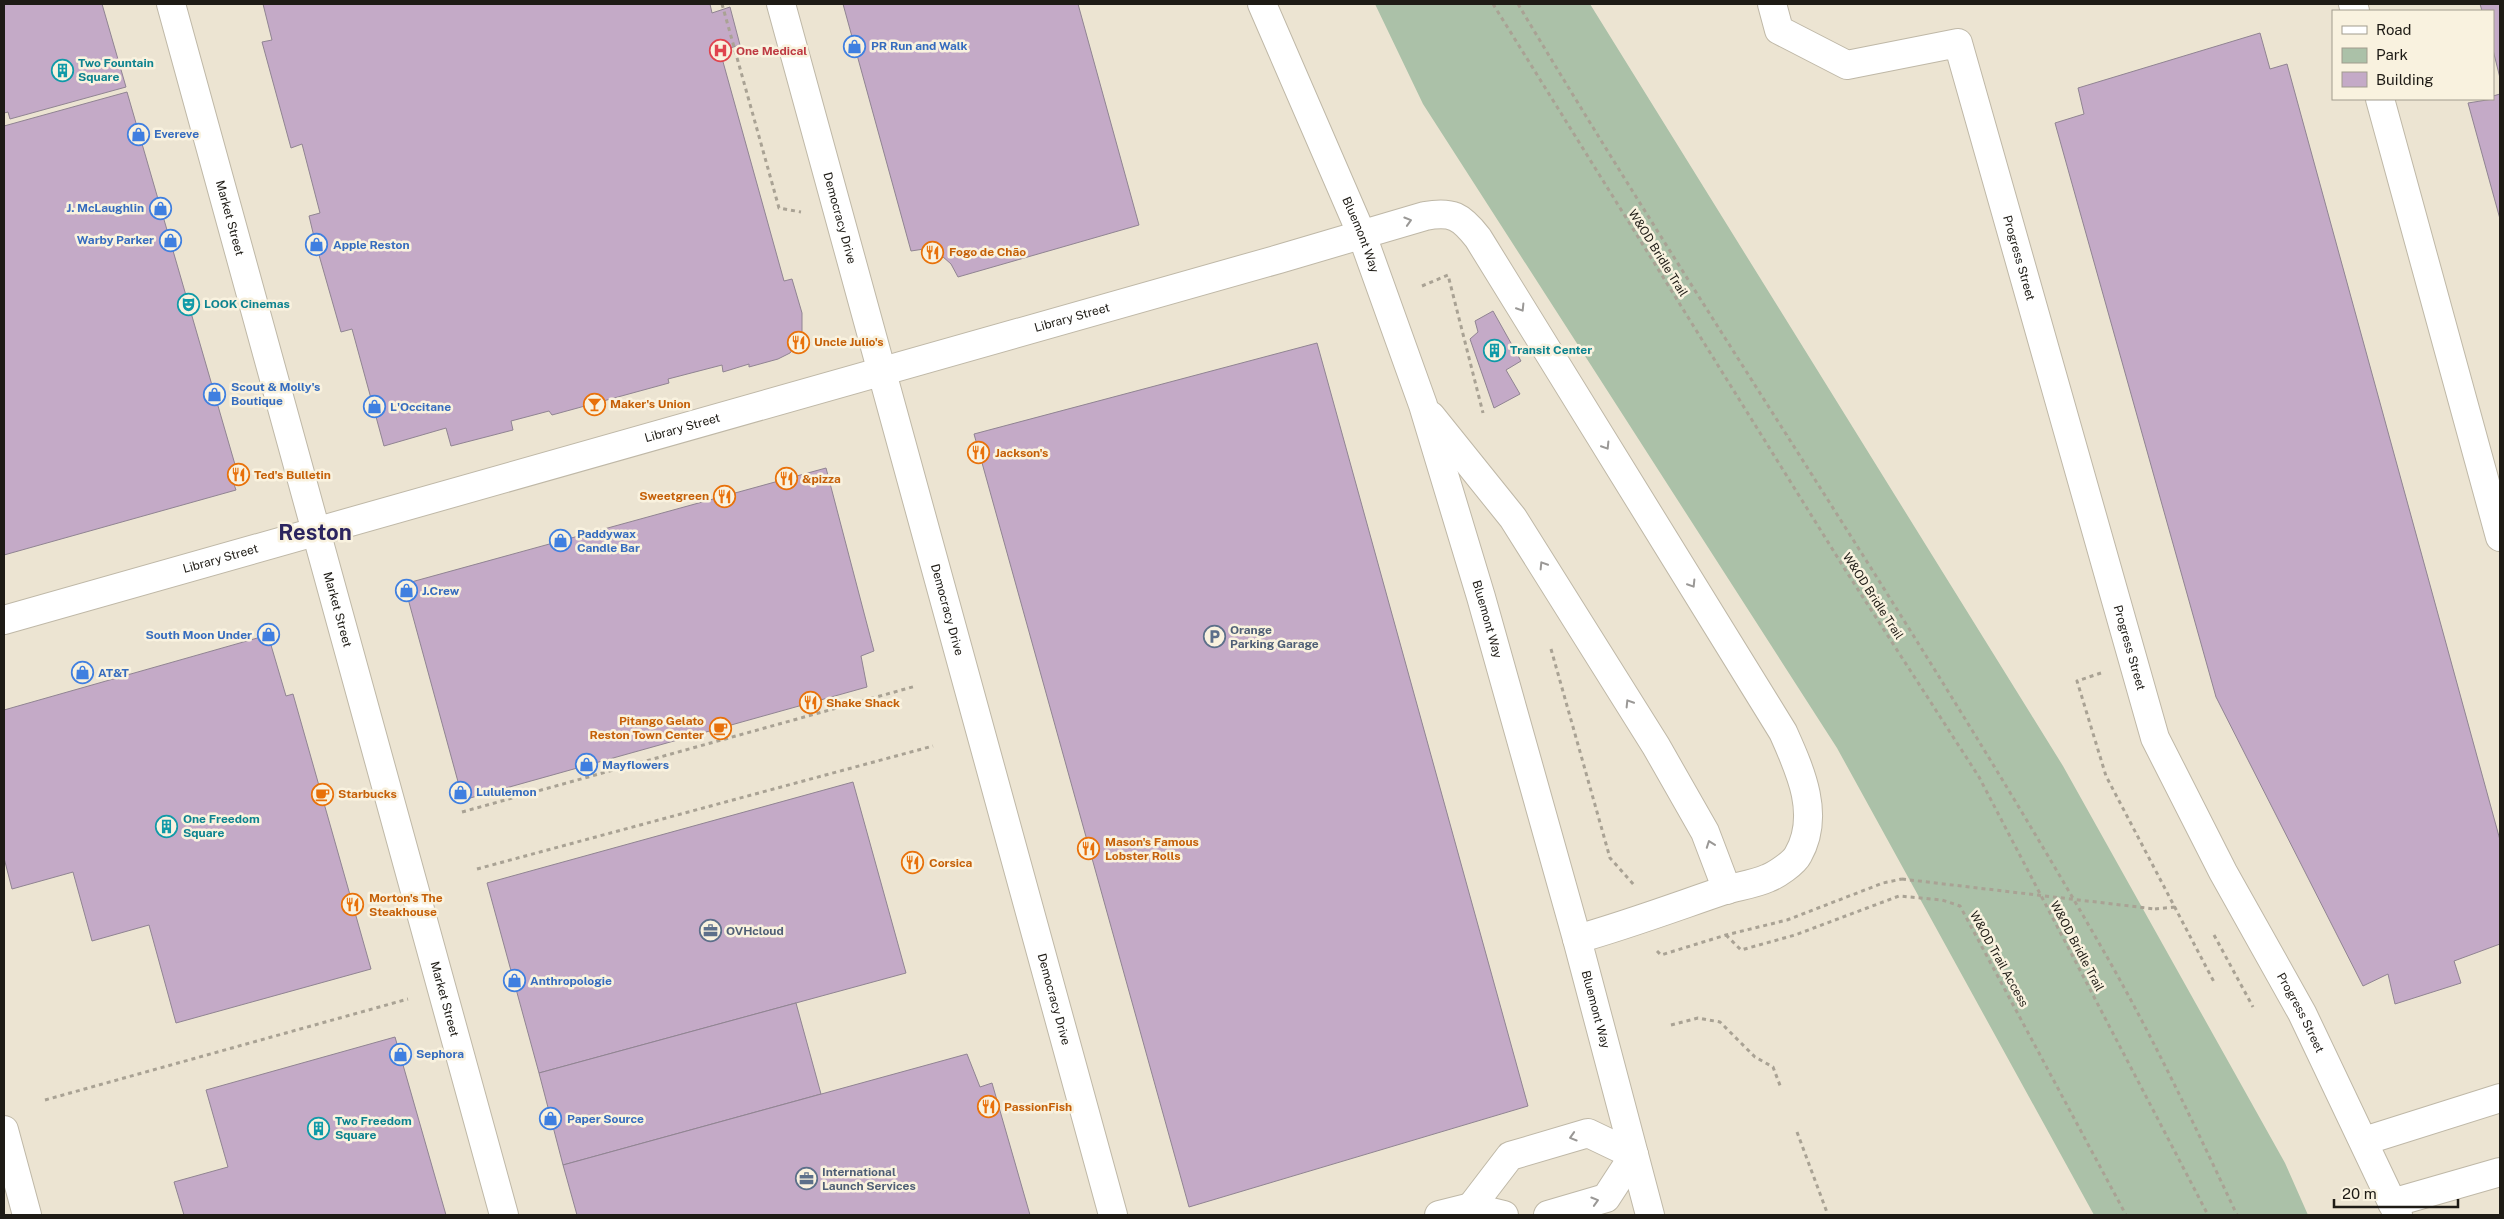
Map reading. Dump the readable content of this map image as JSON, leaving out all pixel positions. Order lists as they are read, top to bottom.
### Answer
{
  "streets": {
    "street": [
      "Market Street",
      "Democracy Drive",
      "Bluemont Way",
      "Progress Street",
      "Library Street"
    ],
    "path": ["W&OD Bridle Trail", "W&OD Trail Access"]
  },
  "crossings": [
    ["Market Street", "Library Street"],
    ["Democracy Drive", "Library Street"],
    ["Bluemont Way", "Library Street"]
  ],
  "districts": ["Reston"],
  "places": {
    "shop": [
      "PR Run and Walk",
      "Evereve",
      "J. McLaughlin",
      "Warby Parker",
      "Apple Reston",
      "Scout & Molly's Boutique",
      "L'Occitane",
      "Paddywax Candle Bar",
      "J.Crew",
      "South Moon Under",
      "AT&T",
      "Mayflowers",
      "Lululemon",
      "Anthropologie",
      "Sephora",
      "Paper Source"
    ],
    "hospital": ["One Medical"],
    "building": [
      "Two Fountain Square",
      "Transit Center",
      "One Freedom Square",
      "Two Freedom Square"
    ],
    "restaurant": [
      "Fogo de Chão",
      "Uncle Julio's",
      "Jackson's",
      "Ted's Bulletin",
      "&pizza",
      "Sweetgreen",
      "Shake Shack",
      "Mason's Famous Lobster Rolls",
      "Corsica",
      "Morton's The Steakhouse",
      "PassionFish"
    ],
    "theatre": ["LOOK Cinemas"],
    "bar": ["Maker's Union"],
    "parking": ["Orange Parking Garage"],
    "cafe": ["Pitango Gelato Reston Town Center", "Starbucks"],
    "office": ["OVHcloud", "International Launch Services"]
  },
  "legend": ["Road", "Park", "Building"],
  "scale_bar": "20 m"
}
